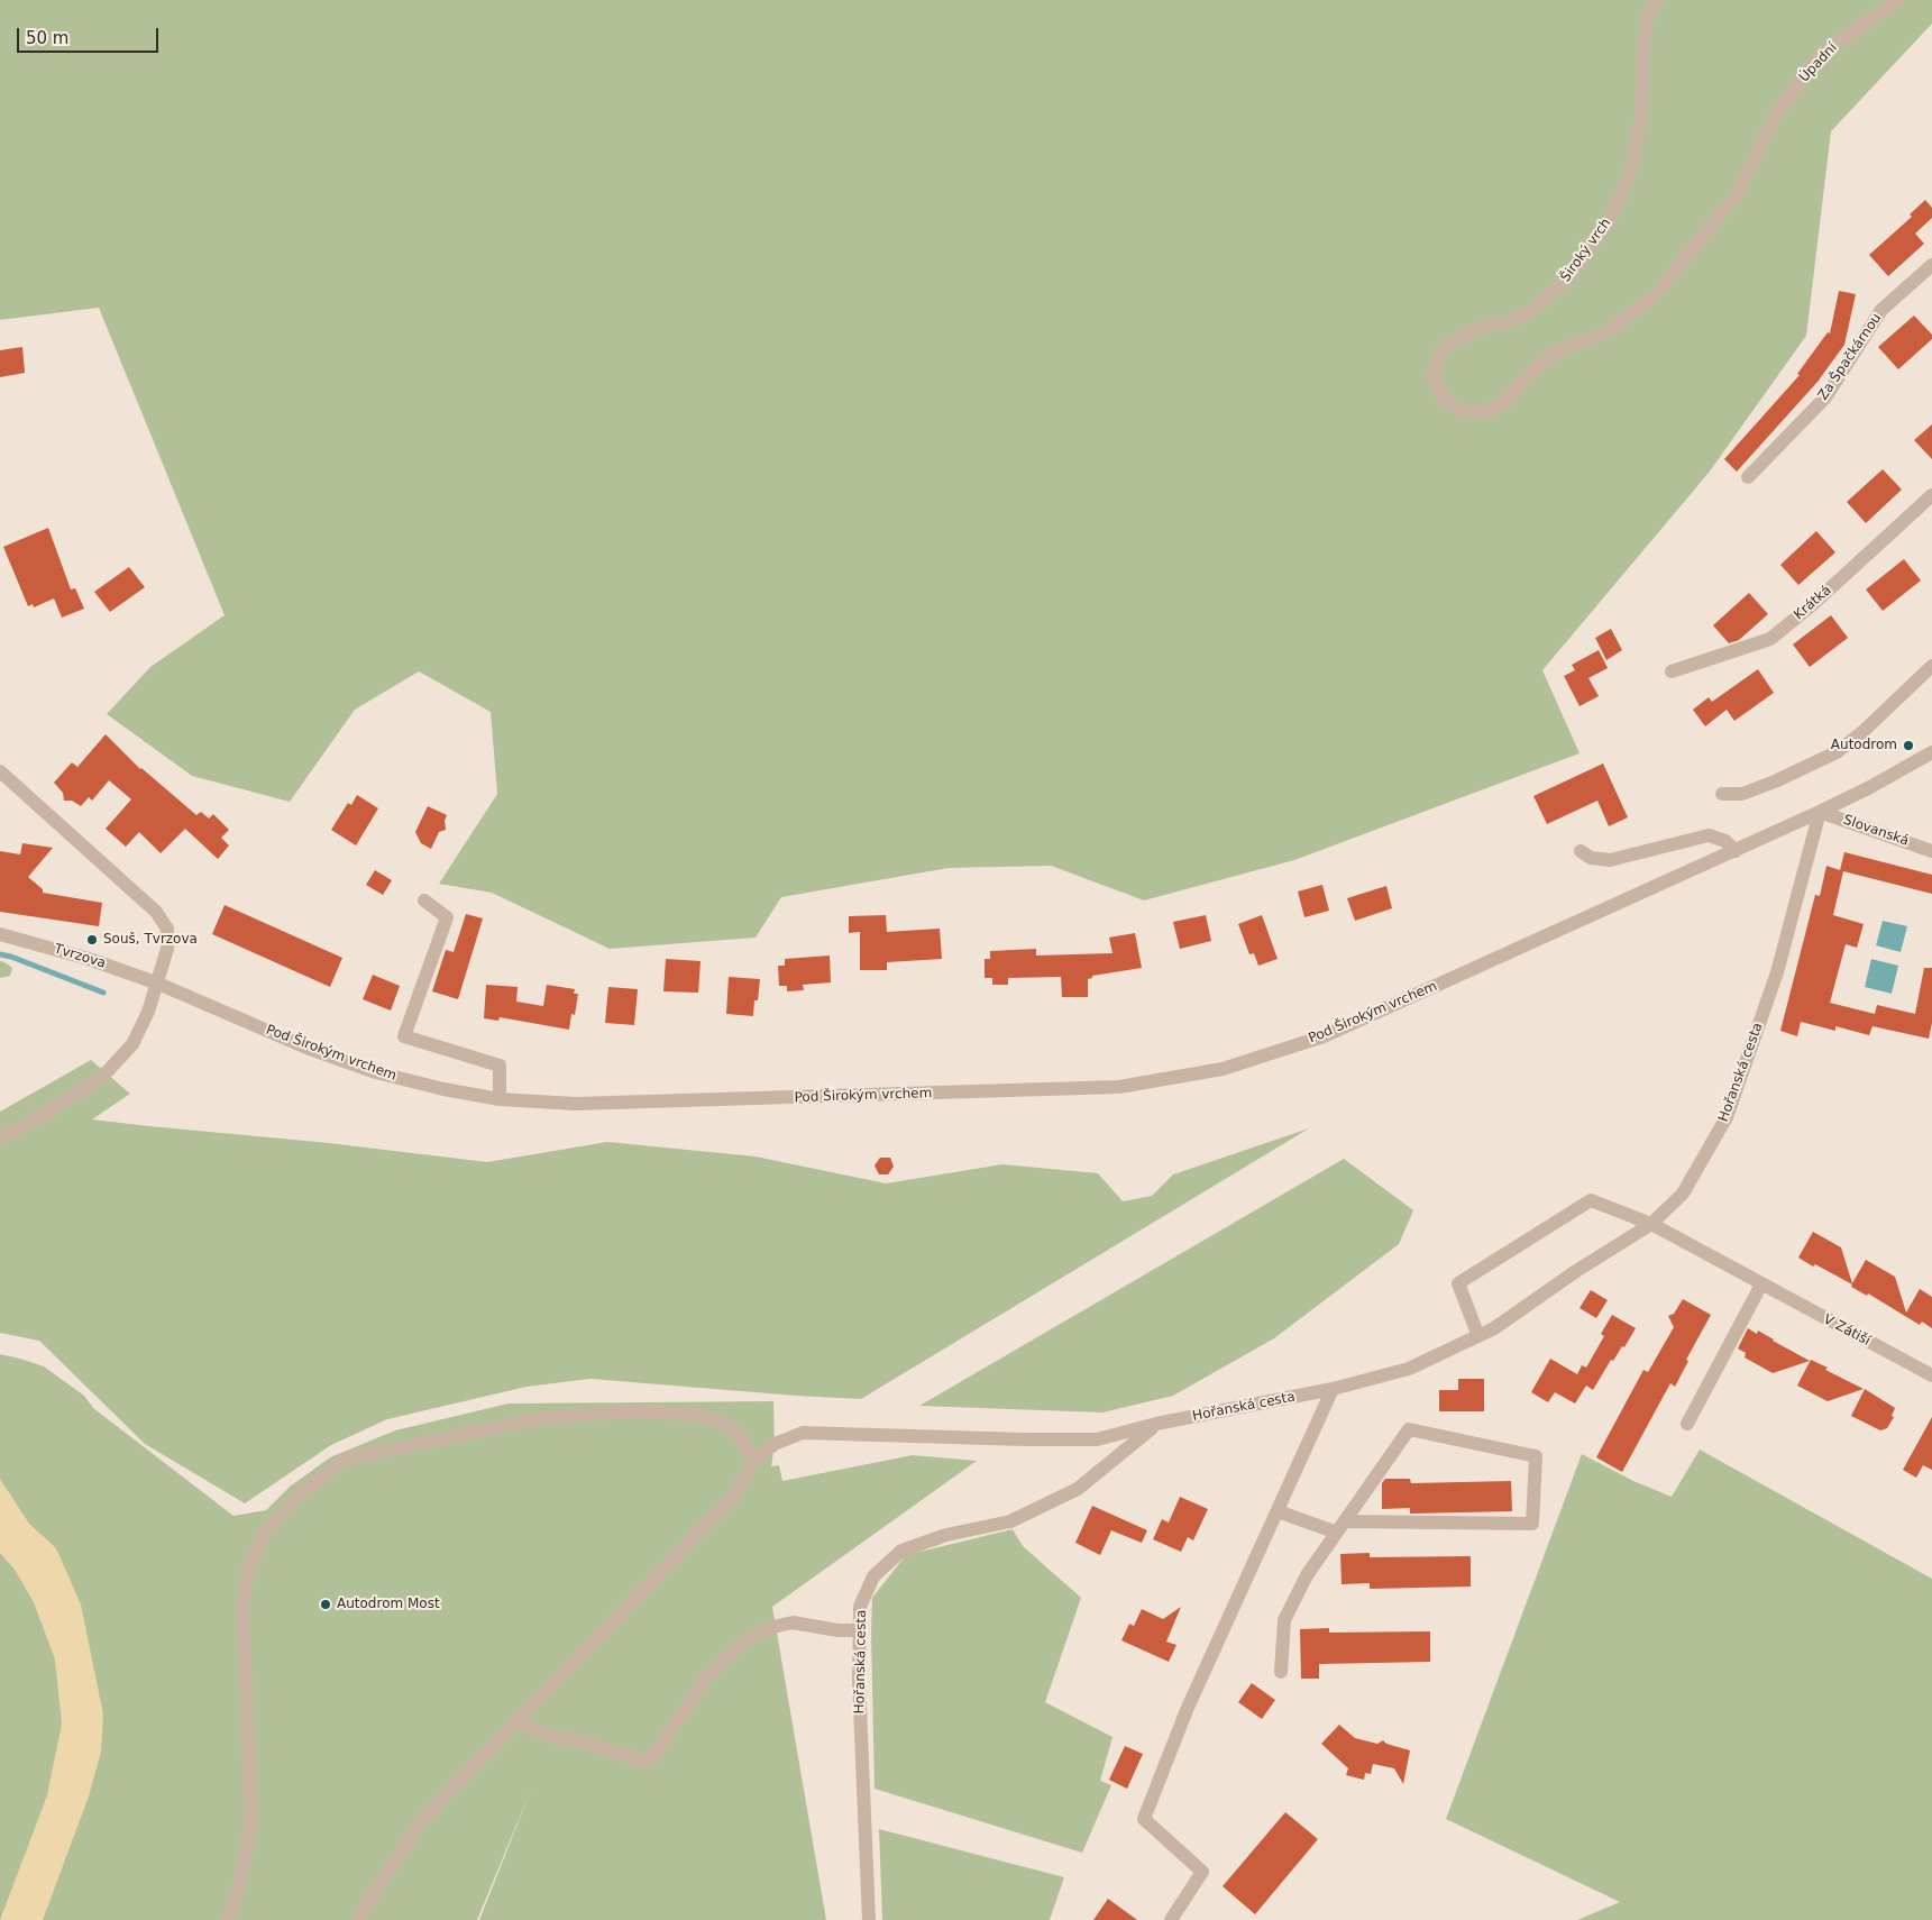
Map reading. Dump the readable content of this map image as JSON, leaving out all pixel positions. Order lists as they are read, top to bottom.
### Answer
{
  "streets": {
    "street": [
      "Úpadní",
      "Široký vrch",
      "Za Špačkárnou",
      "Krátká",
      "Slovanská",
      "Tvrzova",
      "Pod Širokým vrchem",
      "Hořanská cesta",
      "V Zátiší"
    ]
  },
  "crossings": [
    ["Úpadní", "Široký vrch"],
    ["Slovanská", "Pod Širokým vrchem"],
    ["Slovanská", "Hořanská cesta"],
    ["Tvrzova", "Pod Širokým vrchem"],
    ["Pod Širokým vrchem", "Hořanská cesta"],
    ["Hořanská cesta", "V Zátiší"]
  ],
  "places": ["Autodrom", "Souš, Tvrzova", "Autodrom Most"],
  "scale_bar": "50 m"
}
